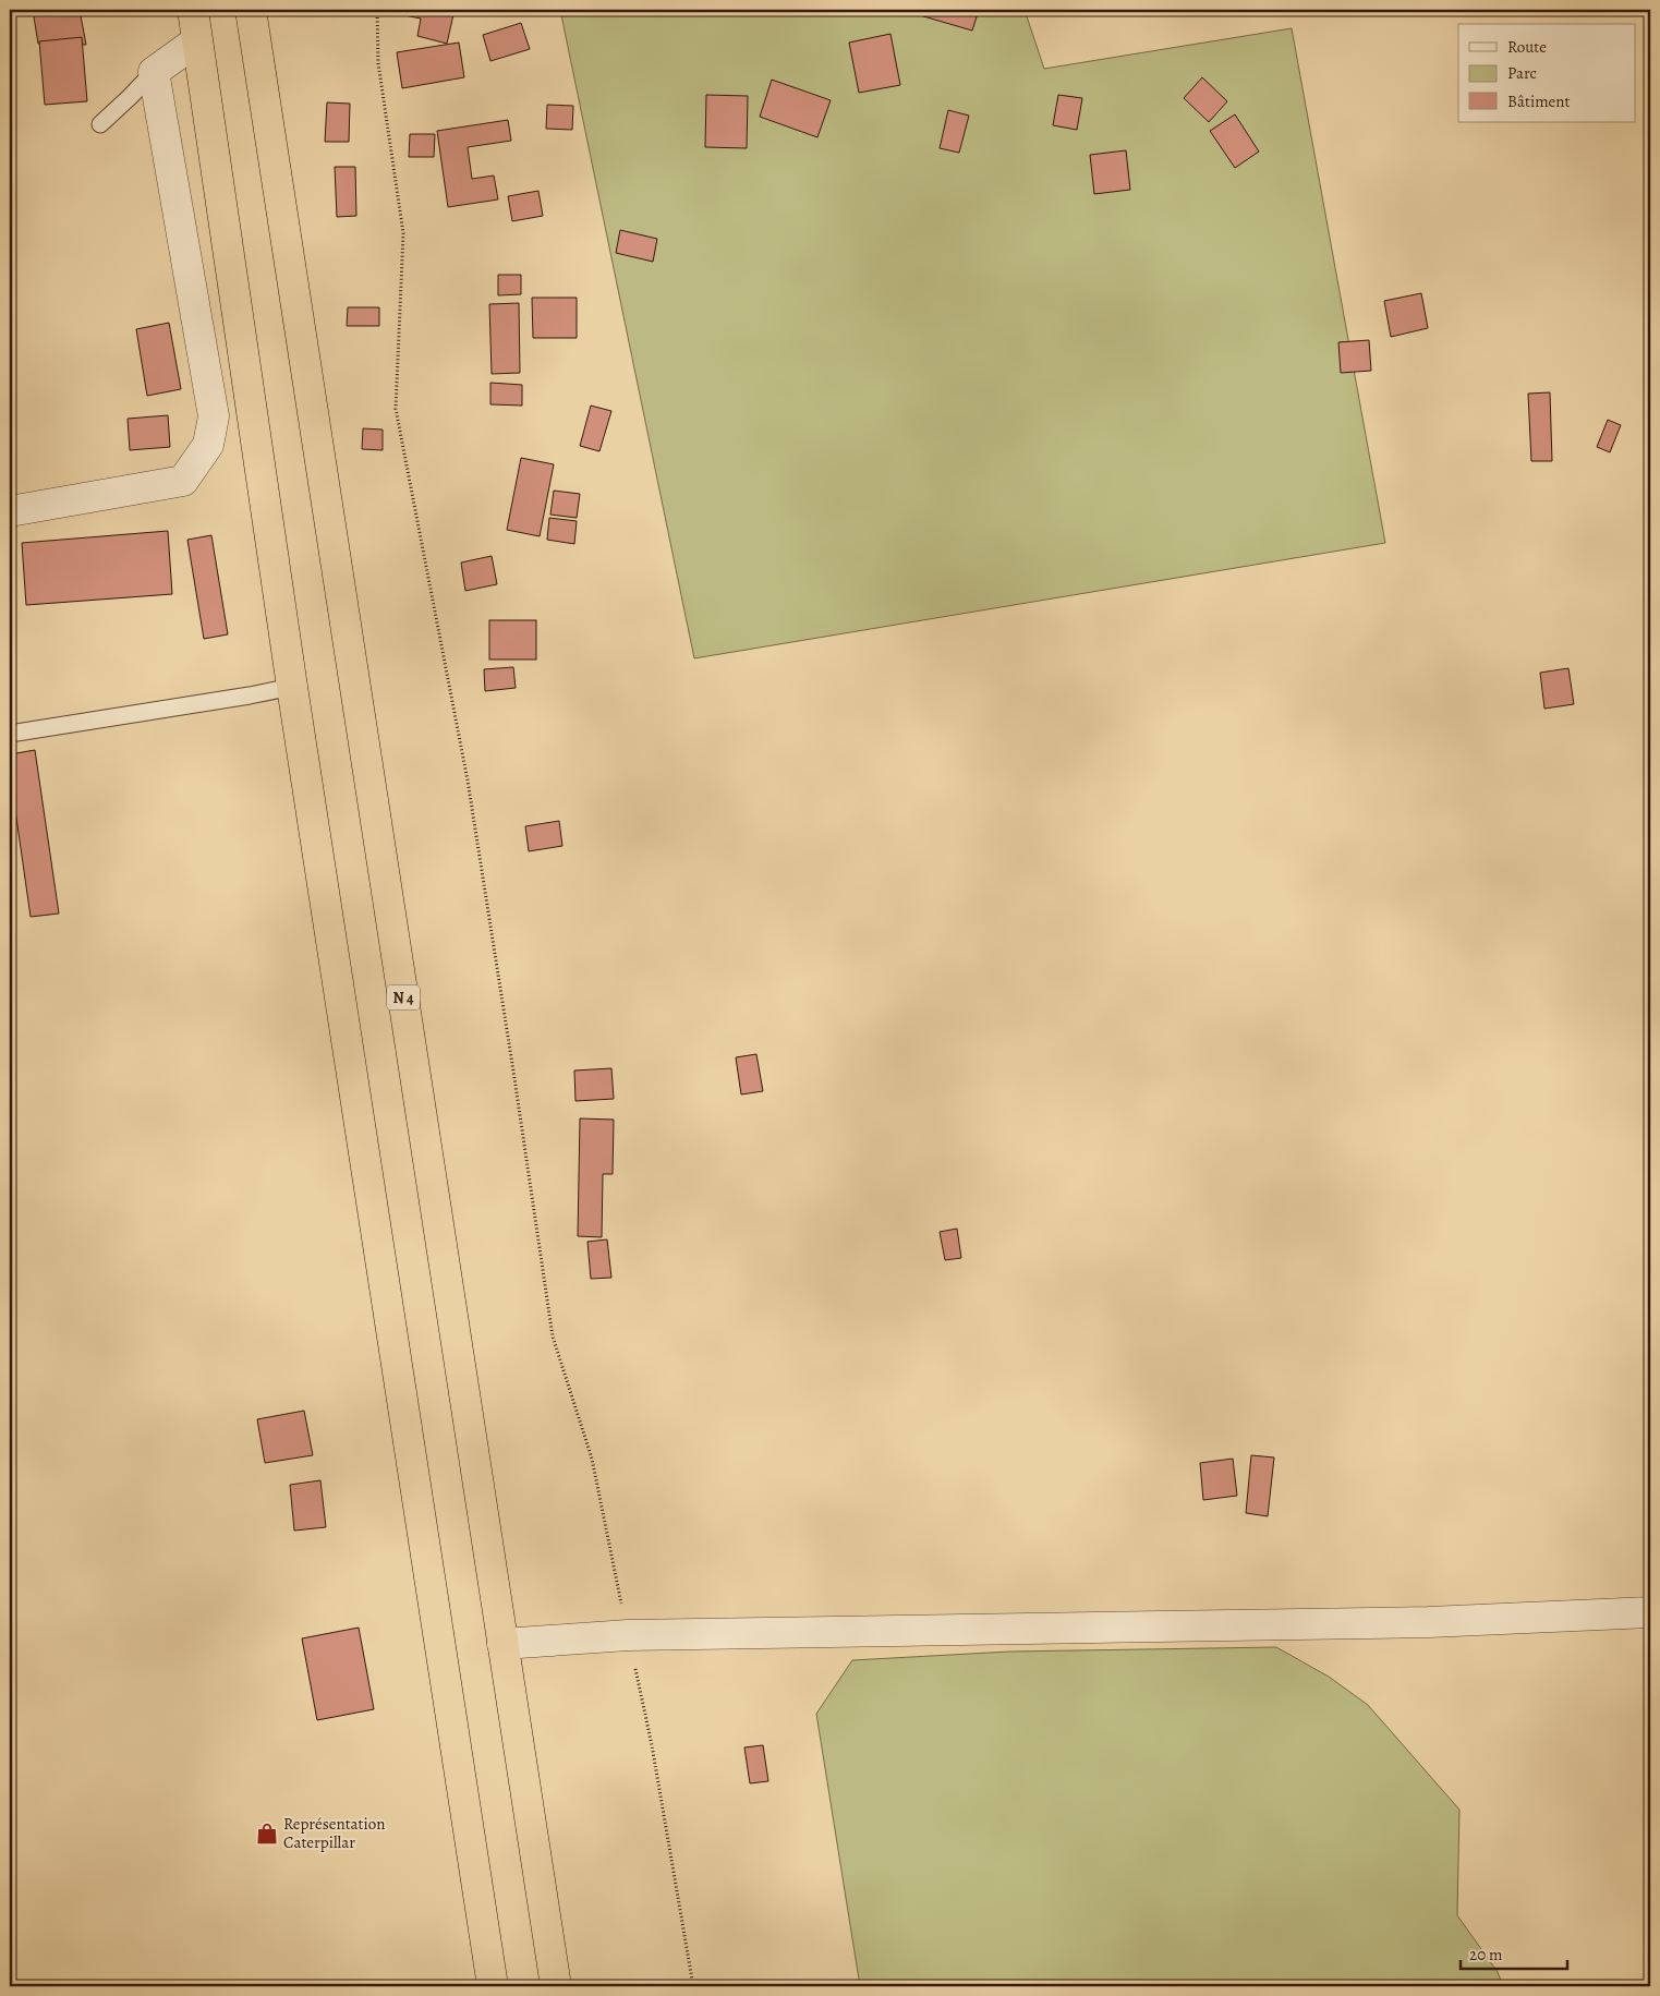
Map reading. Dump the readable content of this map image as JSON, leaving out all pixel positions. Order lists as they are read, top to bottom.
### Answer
{
  "streets": {
    "highway": ["N 4"]
  },
  "places": {
    "shop": ["Représentation Caterpillar"]
  },
  "legend": ["Route", "Parc", "Bâtiment"],
  "scale_bar": "20 m"
}
